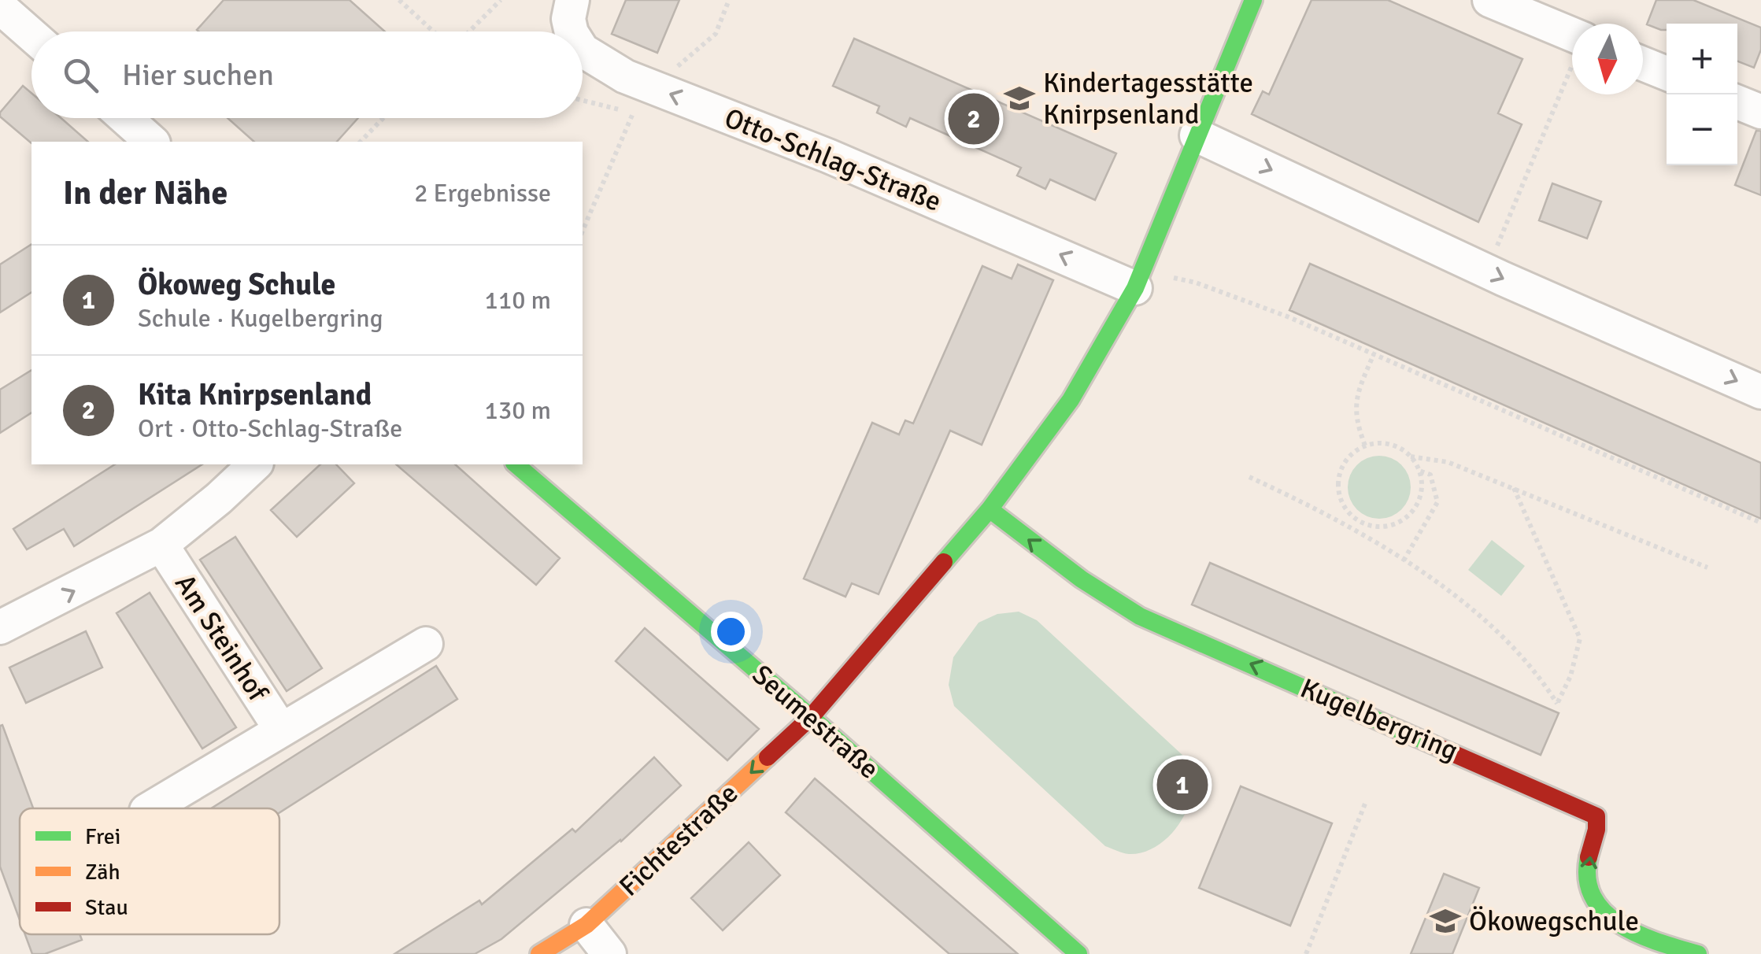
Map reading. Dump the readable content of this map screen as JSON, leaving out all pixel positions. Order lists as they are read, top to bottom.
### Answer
{
  "streets": {
    "street": [
      "Otto-Schlag-Straße",
      "Am Steinhof",
      "Kugelbergring",
      "Seumestraße",
      "Fichtestraße"
    ]
  },
  "crossings": [
    ["Seumestraße", "Fichtestraße"]
  ],
  "one_way": ["Otto-Schlag-Straße", "Kugelbergring", "Fichtestraße"],
  "places": {
    "school or university": ["Kindertagesstätte Knirpsenland", "Ökowegschule"]
  },
  "legend": ["Frei", "Zäh", "Stau"],
  "north": "bottom",
  "page": {
    "map_buttons": ["+", "−"],
    "search": "Hier suchen",
    "pins": ["2", "1"],
    "heading": ["In der Nähe", "2 Ergebnisse"],
    "list": [
      {
        "mark": "1",
        "name": "Ökoweg Schule",
        "note": "Schule · Kugelbergring",
        "value": "110 m"
      },
      {
        "mark": "2",
        "name": "Kita Knirpsenland",
        "note": "Ort · Otto-Schlag-Straße",
        "value": "130 m"
      }
    ]
  }
}
